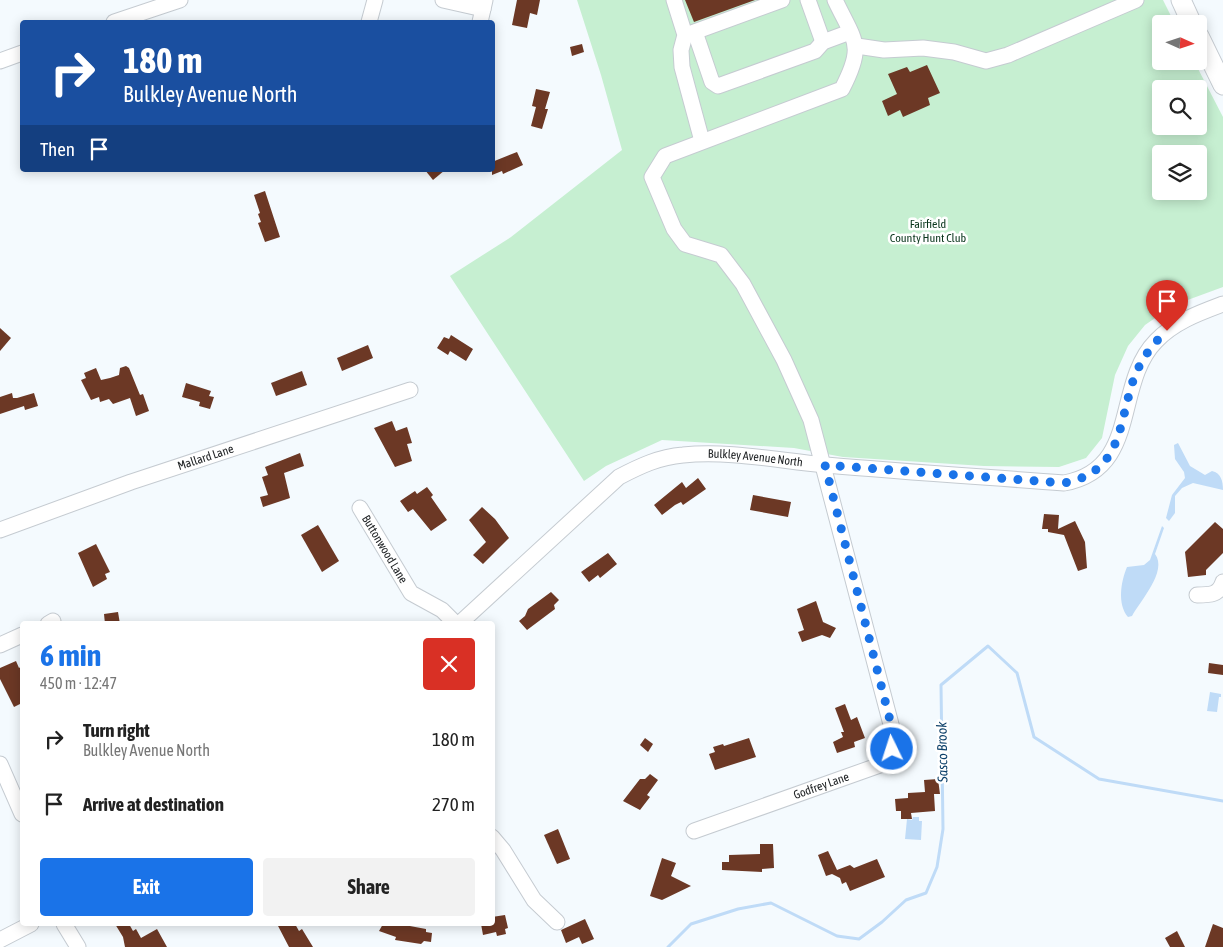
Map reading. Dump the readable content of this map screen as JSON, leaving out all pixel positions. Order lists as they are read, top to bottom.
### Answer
{
  "streets": {
    "street": [
      "Mallard Lane",
      "Bulkley Avenue North",
      "Buttonwood Lane",
      "Godfrey Lane"
    ]
  },
  "crossings": [
    ["Bulkley Avenue North", "Godfrey Lane"]
  ],
  "water": ["Sasco Brook"],
  "parks": ["Fairfield County Hunt Club"],
  "north": "right",
  "page": {
    "turn": ["180 m", "Bulkley Avenue North"],
    "then": "Then",
    "heading": ["6 min", "450 m · 12:47"],
    "list": [
      {
        "name": "Turn right",
        "note": "Bulkley Avenue North",
        "value": "180 m"
      },
      {
        "name": "Arrive at destination",
        "value": "270 m"
      }
    ],
    "buttons": ["Exit", "Share"]
  }
}
